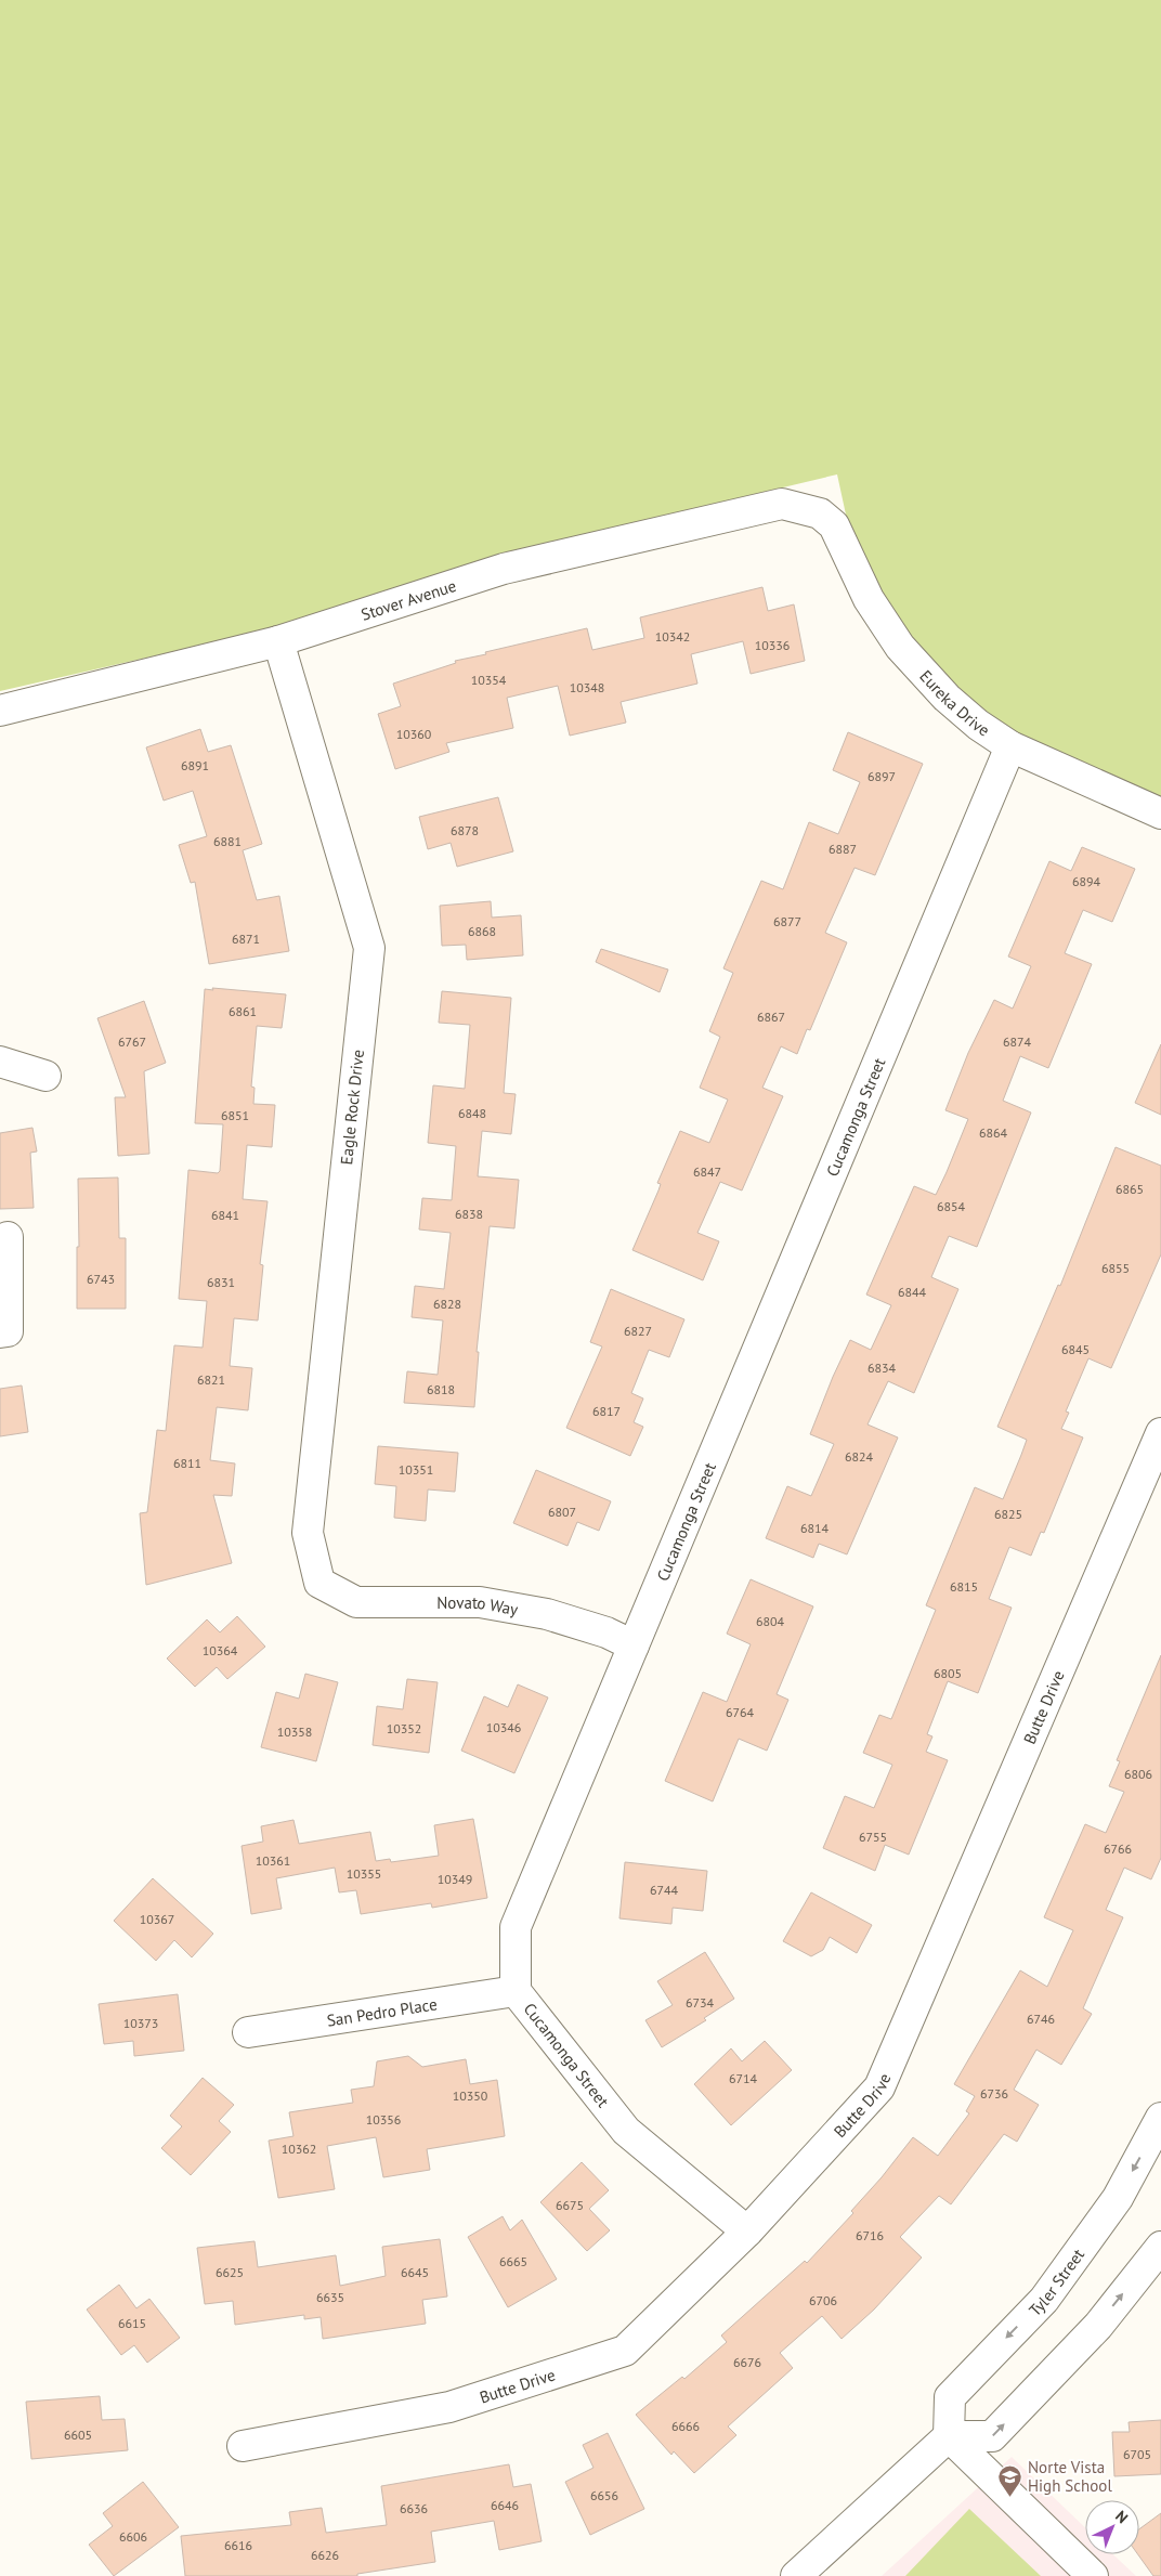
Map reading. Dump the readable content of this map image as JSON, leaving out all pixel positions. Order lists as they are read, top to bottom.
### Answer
{
  "streets": {
    "street": [
      "Stover Avenue",
      "Eureka Drive",
      "Eagle Rock Drive",
      "Cucamonga Street",
      "Novato Way",
      "Butte Drive",
      "San Pedro Place",
      "Tyler Street"
    ]
  },
  "crossings": [
    ["Stover Avenue", "Eureka Drive"],
    ["Stover Avenue", "Eagle Rock Drive"],
    ["Eureka Drive", "Cucamonga Street"],
    ["Eagle Rock Drive", "Novato Way"],
    ["Cucamonga Street", "Novato Way"],
    ["Cucamonga Street", "Butte Drive"],
    ["Cucamonga Street", "San Pedro Place"]
  ],
  "places": {
    "school or university": ["Norte Vista High School"]
  },
  "house_numbers": [
    "10342",
    "10336",
    "10354",
    "10348",
    "10360",
    "6891",
    "6897",
    "6878",
    "6881",
    "6887",
    "6894",
    "6877",
    "6868",
    "6871",
    "6861",
    "6867",
    "6767",
    "6874",
    "6848",
    "6851",
    "6864",
    "6847",
    "6865",
    "6854",
    "6838",
    "6841",
    "6855",
    "6743",
    "6831",
    "6844",
    "6828",
    "6827",
    "6845",
    "6834",
    "6821",
    "6818",
    "6817",
    "6824",
    "6811",
    "10351",
    "6807",
    "6825",
    "6814",
    "6815",
    "6804",
    "10364",
    "6805",
    "6764",
    "10346",
    "10352",
    "10358",
    "6806",
    "6755",
    "6766",
    "10361",
    "10355",
    "10349",
    "6744",
    "10367",
    "6734",
    "6746",
    "10373",
    "6714",
    "6736",
    "10350",
    "10356",
    "10362",
    "6675",
    "6716",
    "6665",
    "6625",
    "6645",
    "6635",
    "6706",
    "6615",
    "6676",
    "6666",
    "6605",
    "6705",
    "6656",
    "6646",
    "6636",
    "6606",
    "6616",
    "6626"
  ],
  "north": "top right"
}
